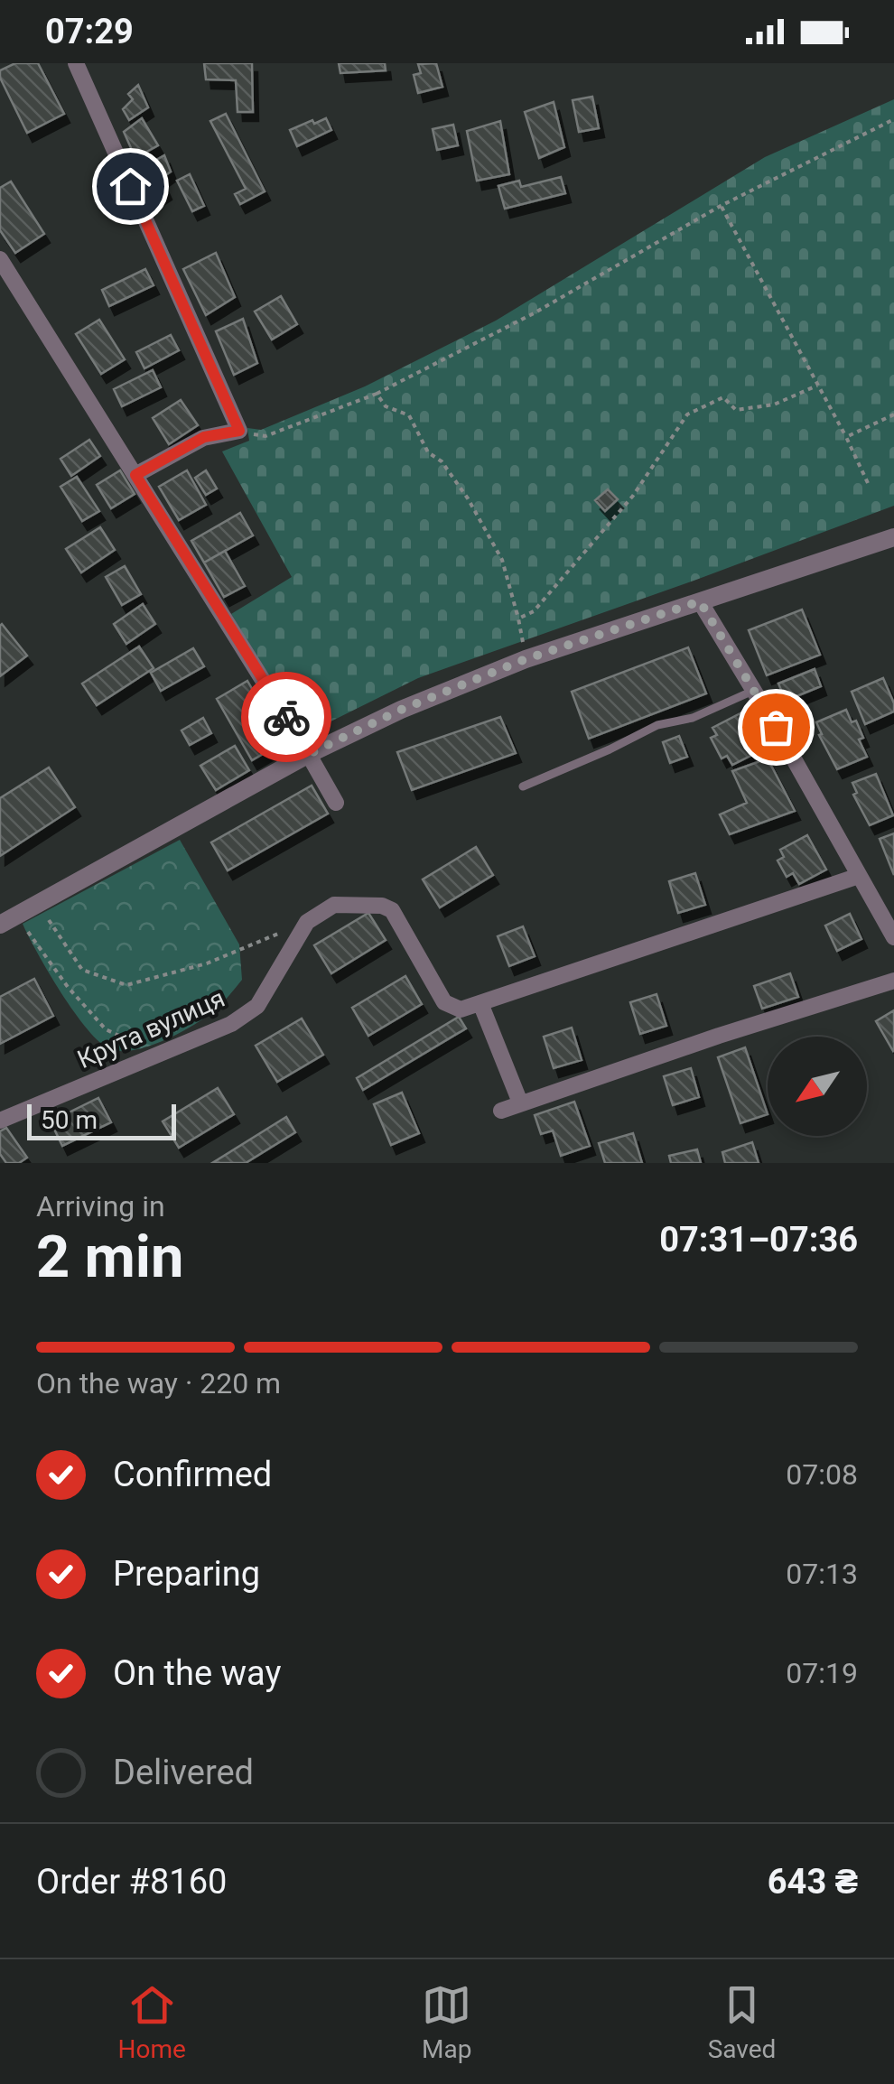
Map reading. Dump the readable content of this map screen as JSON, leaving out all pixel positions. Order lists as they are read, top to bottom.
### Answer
{
  "streets": {
    "street": ["Крута вулиця"]
  },
  "scale_bar": "50 m",
  "north": "bottom left",
  "page": {
    "status": "07:29",
    "scale": "50 m",
    "heading": ["2 min", "Arriving in", "07:31–07:36"],
    "panel": ["Order #8160", "643 ₴"],
    "bar": "On the way · 220 m",
    "list": [
      ["Confirmed", "07:08"],
      ["Preparing", "07:13"],
      ["On the way", "07:19"],
      "Delivered"
    ],
    "tabs": ["Home", "Map", "Saved"]
  }
}
